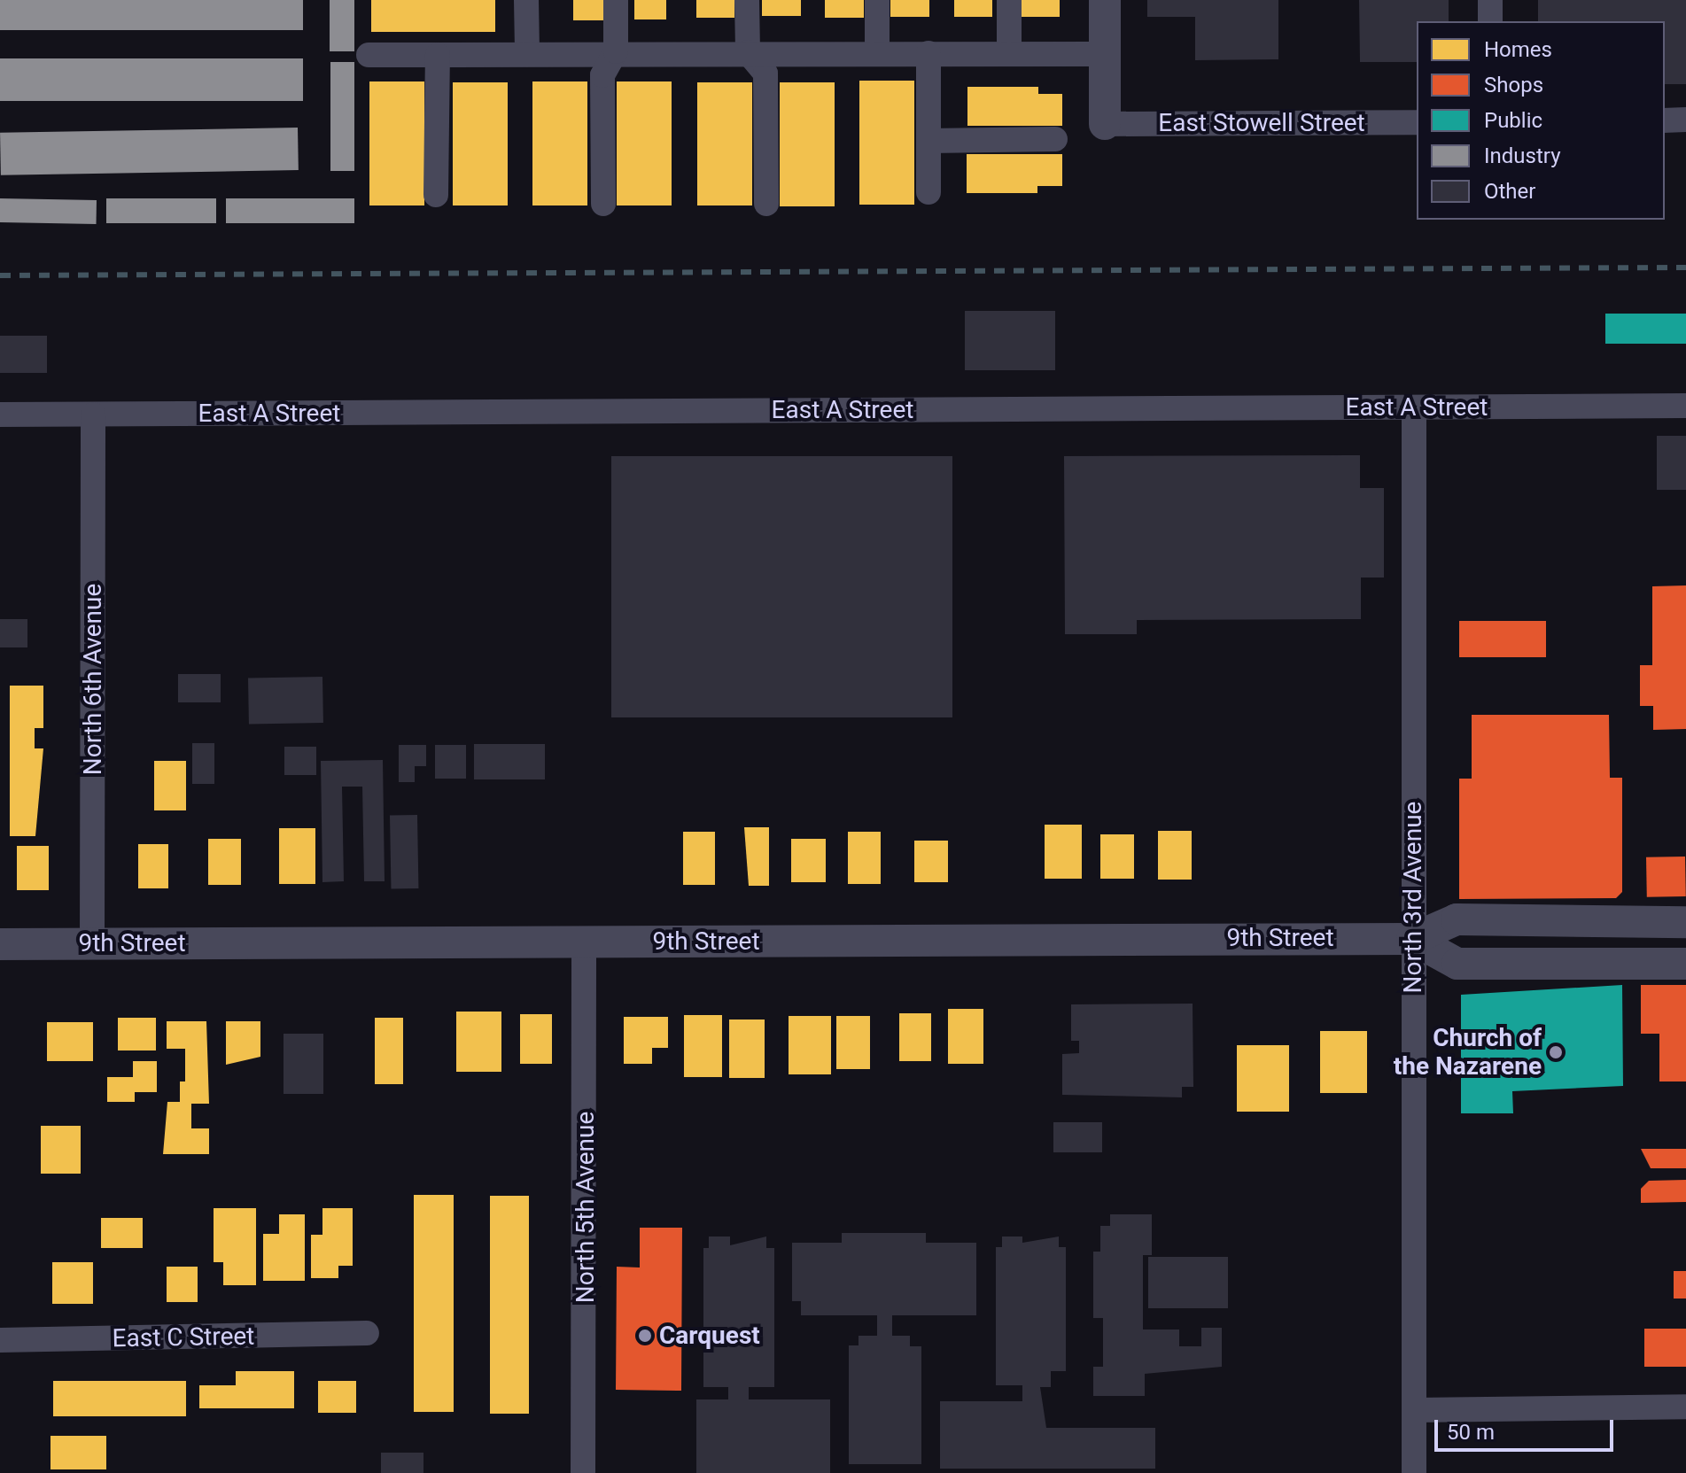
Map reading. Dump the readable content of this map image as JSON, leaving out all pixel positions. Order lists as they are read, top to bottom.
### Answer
{
  "streets": {
    "street": [
      "East Stowell Street",
      "East A Street",
      "North 6th Avenue",
      "North 3rd Avenue",
      "9th Street",
      "North 5th Avenue",
      "East C Street"
    ]
  },
  "crossings": [
    ["East A Street", "North 6th Avenue"],
    ["East A Street", "North 3rd Avenue"],
    ["North 6th Avenue", "9th Street"],
    ["North 3rd Avenue", "9th Street"],
    ["9th Street", "North 5th Avenue"]
  ],
  "places": ["Church of the Nazarene", "Carquest"],
  "legend": [
    "Homes",
    "Shops",
    "Public",
    "Industry",
    "Other"
  ],
  "scale_bar": "50 m"
}
